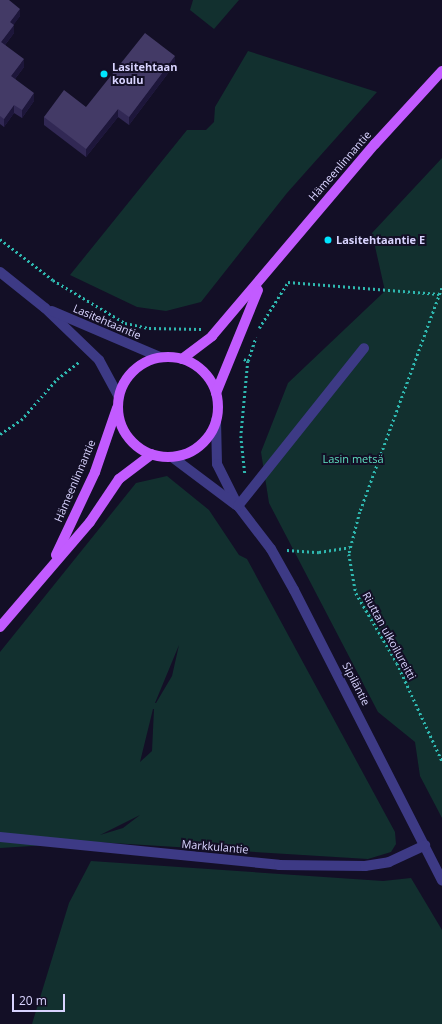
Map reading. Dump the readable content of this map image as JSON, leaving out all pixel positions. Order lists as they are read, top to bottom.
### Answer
{
  "streets": {
    "main road": ["Hämeenlinnantie"],
    "street": ["Lasitehtaantie", "Sipiläntie", "Markkulantie"],
    "path": ["Riuttan ulkoilureitti"]
  },
  "crossings": [
    ["Hämeenlinnantie", "Lasitehtaantie"],
    ["Hämeenlinnantie", "Sipiläntie"],
    ["Lasitehtaantie", "Sipiläntie"],
    ["Sipiläntie", "Markkulantie"]
  ],
  "parks": ["Lasin metsä"],
  "places": ["Lasitehtaan koulu", "Lasitehtaantie E"],
  "scale_bar": "20 m"
}
